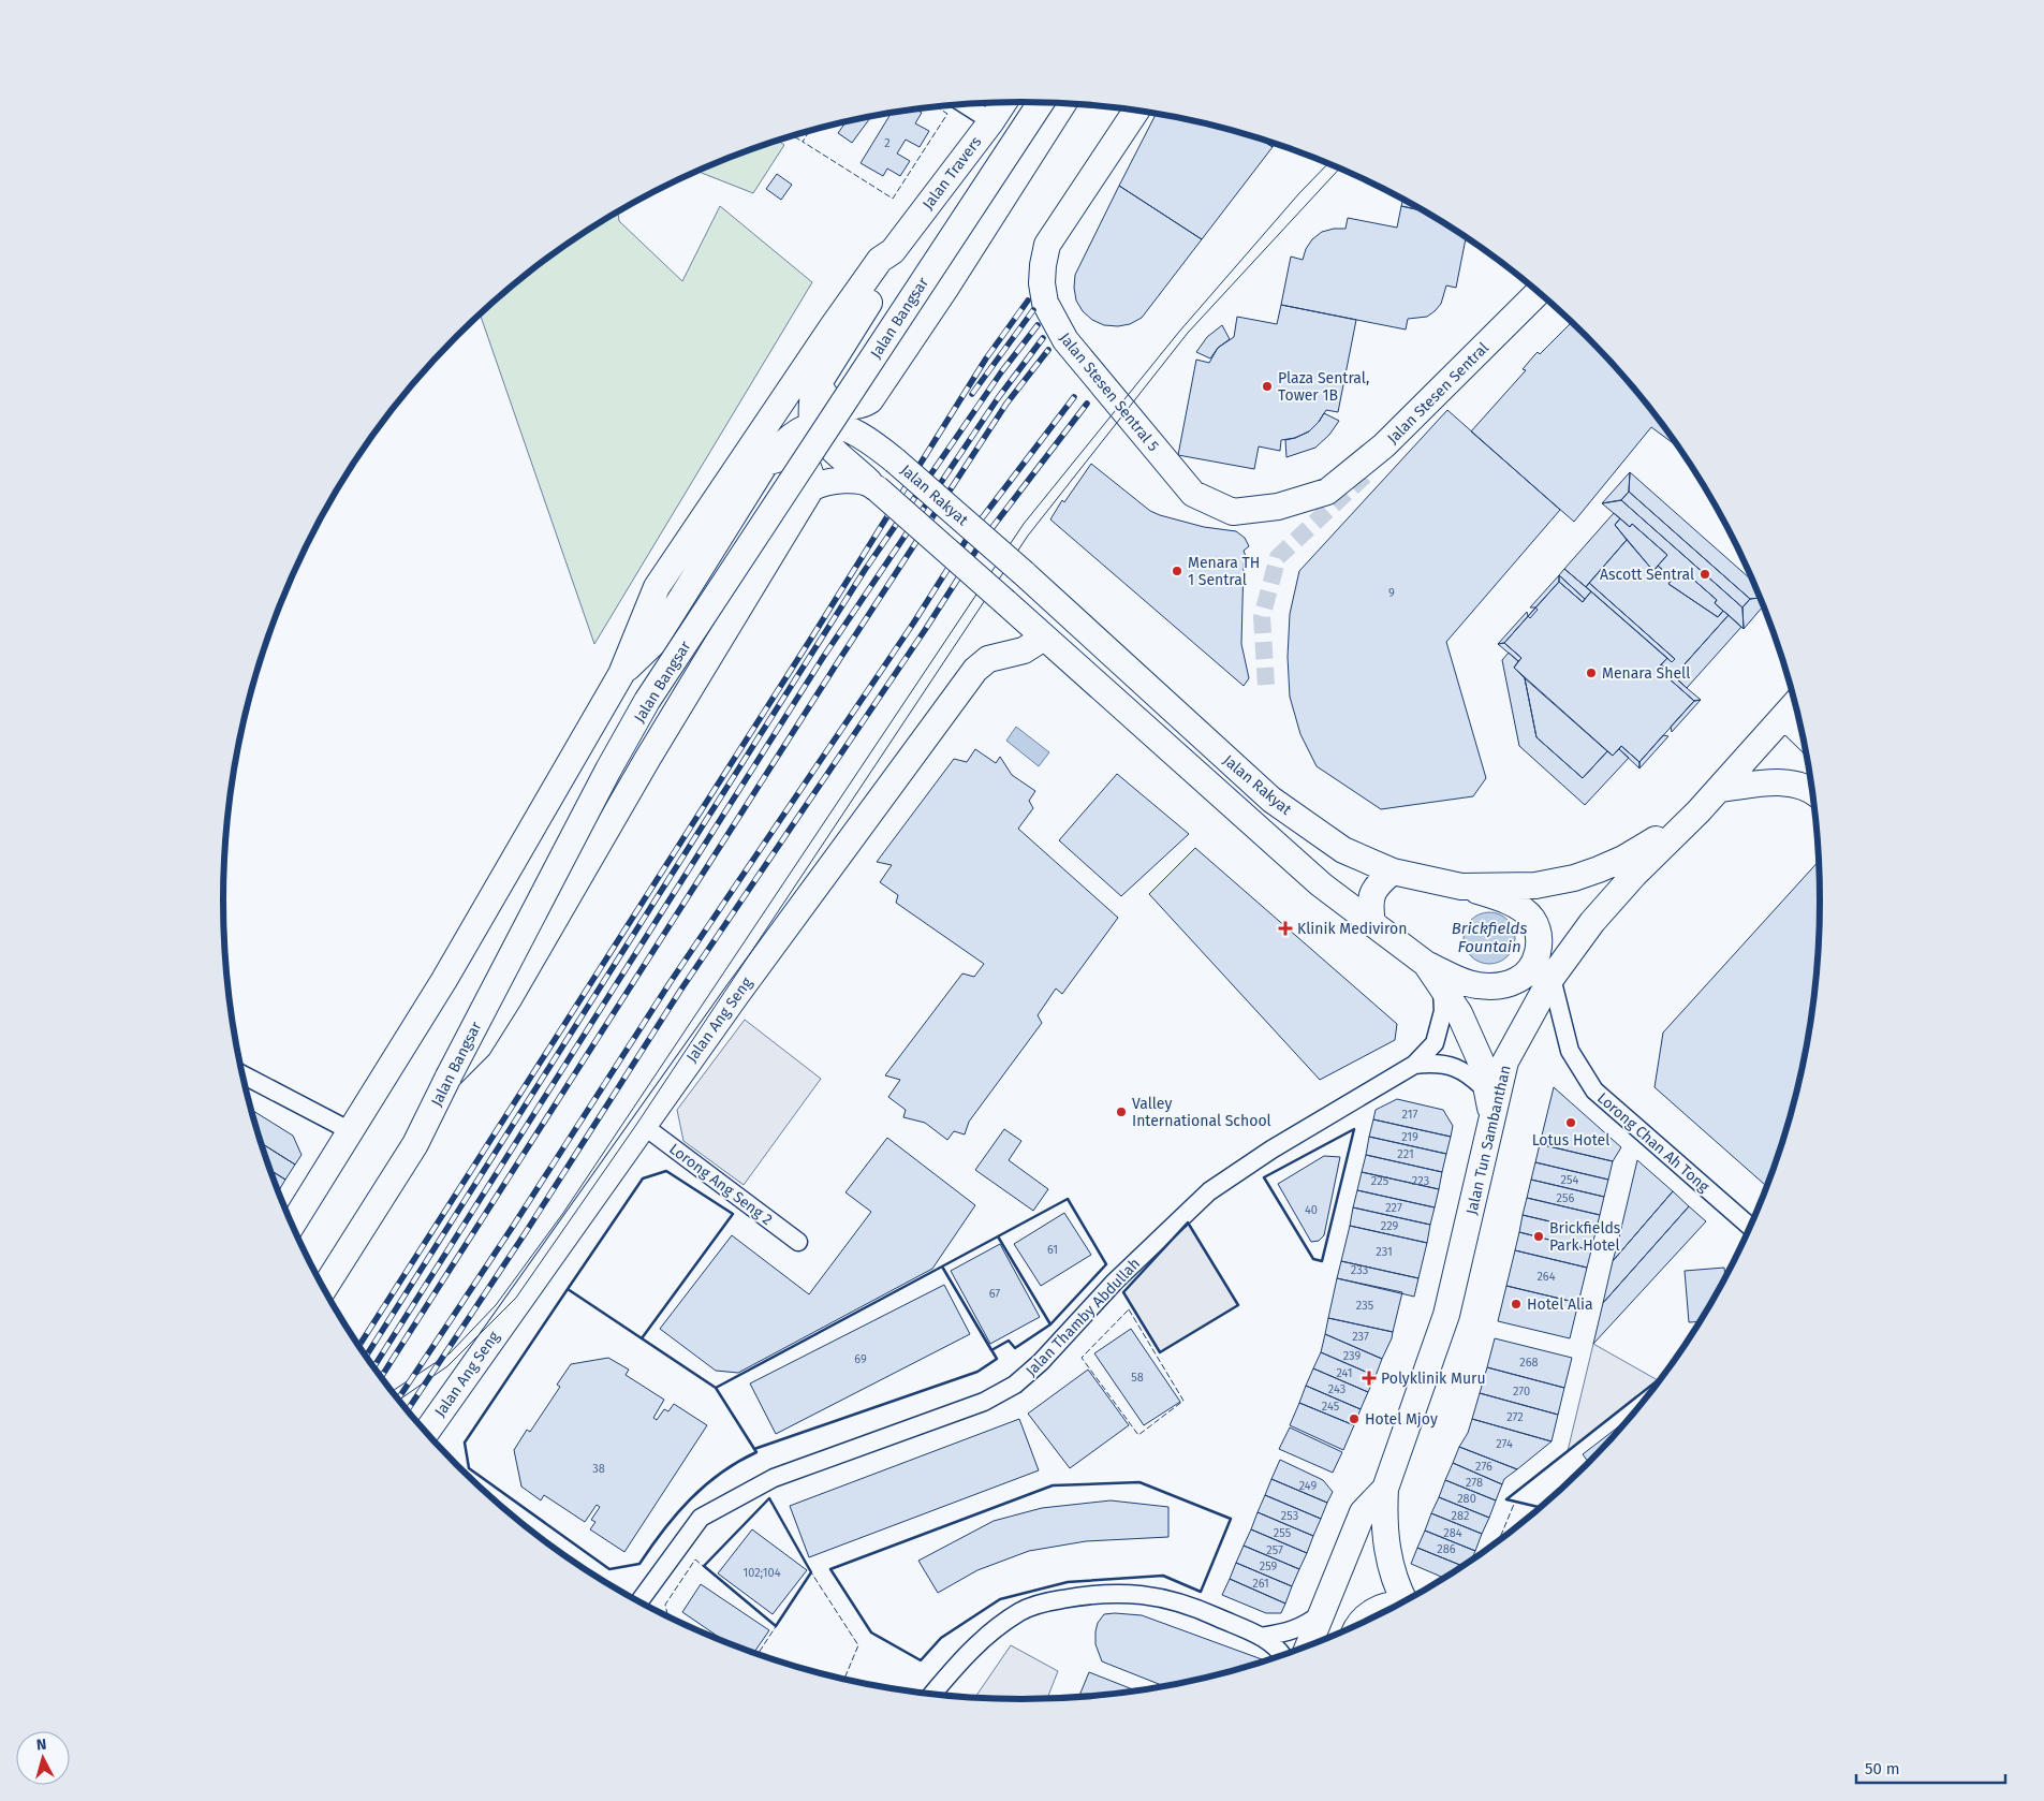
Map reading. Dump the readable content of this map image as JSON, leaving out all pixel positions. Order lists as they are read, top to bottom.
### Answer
{
  "streets": {
    "main road": [
      "Jalan Travers",
      "Jalan Bangsar",
      "Jalan Stesen Sentral 5",
      "Jalan Stesen Sentral",
      "Jalan Rakyat",
      "Jalan Ang Seng",
      "Jalan Tun Sambanthan"
    ],
    "street": ["Lorong Chan Ah Tong", "Lorong Ang Seng 2", "Jalan Thamby Abdullah"]
  },
  "crossings": [
    ["Jalan Stesen Sentral 5", "Jalan Stesen Sentral"],
    ["Jalan Rakyat", "Jalan Ang Seng"],
    ["Jalan Rakyat", "Jalan Tun Sambanthan"],
    ["Jalan Rakyat", "Jalan Thamby Abdullah"],
    ["Jalan Ang Seng", "Lorong Ang Seng 2"],
    ["Jalan Tun Sambanthan", "Lorong Chan Ah Tong"]
  ],
  "water": ["Brickfields Fountain"],
  "places": {
    "other": [
      "Plaza Sentral, Tower 1B",
      "Menara TH 1 Sentral",
      "Ascott Sentral",
      "Menara Shell",
      "Valley International School",
      "Lotus Hotel",
      "Brickfields Park Hotel",
      "Hotel Alia",
      "Hotel Mjoy"
    ],
    "health": ["Klinik Mediviron", "Polyklinik Muru"]
  },
  "house_numbers": [
    "2",
    "9",
    "217",
    "219",
    "221",
    "254",
    "225",
    "223",
    "256",
    "227",
    "40",
    "229",
    "61",
    "231",
    "233",
    "264",
    "67",
    "235",
    "237",
    "239",
    "69",
    "268",
    "241",
    "58",
    "243",
    "270",
    "245",
    "272",
    "274",
    "276",
    "38",
    "278",
    "249",
    "280",
    "253",
    "282",
    "255",
    "284",
    "286",
    "257",
    "259",
    "102;104",
    "261"
  ],
  "scale_bar": "50 m",
  "north": "top"
}
